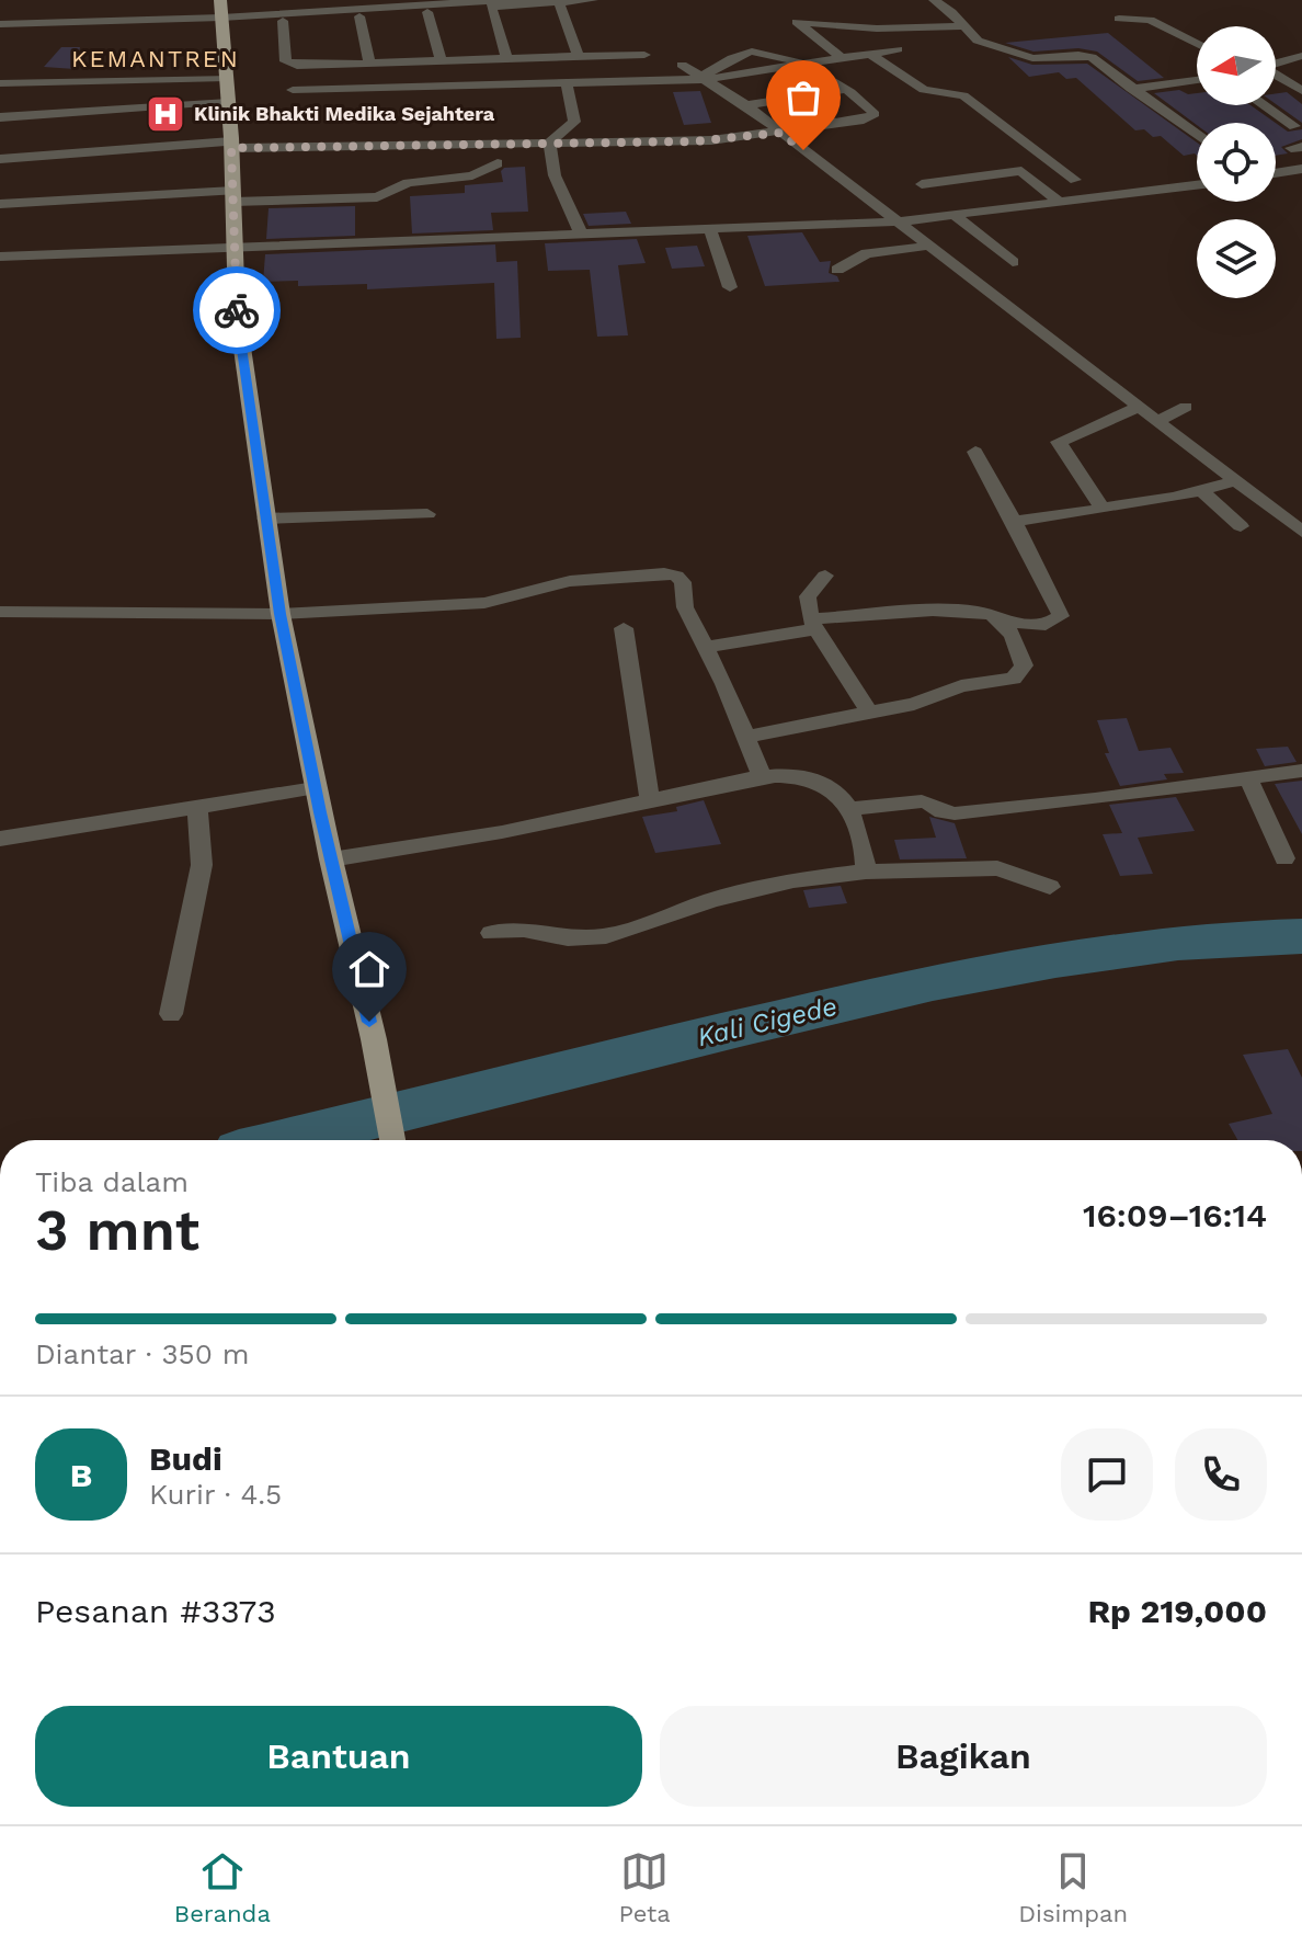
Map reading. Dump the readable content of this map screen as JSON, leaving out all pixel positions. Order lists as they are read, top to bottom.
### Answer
{
  "districts": ["KEMANTREN"],
  "water": ["Kali Cigede"],
  "places": {
    "hospital": ["Klinik Bhakti Medika Sejahtera"]
  },
  "north": "left",
  "page": {
    "heading": ["3 mnt", "Tiba dalam", "16:09–16:14"],
    "panel": [
      "Budi",
      "Kurir · 4.5",
      "Pesanan #3373",
      "Rp 219,000"
    ],
    "bar": "Diantar · 350 m",
    "round": "B",
    "buttons": ["Bantuan", "Bagikan"],
    "tabs": ["Beranda", "Peta", "Disimpan"]
  }
}
